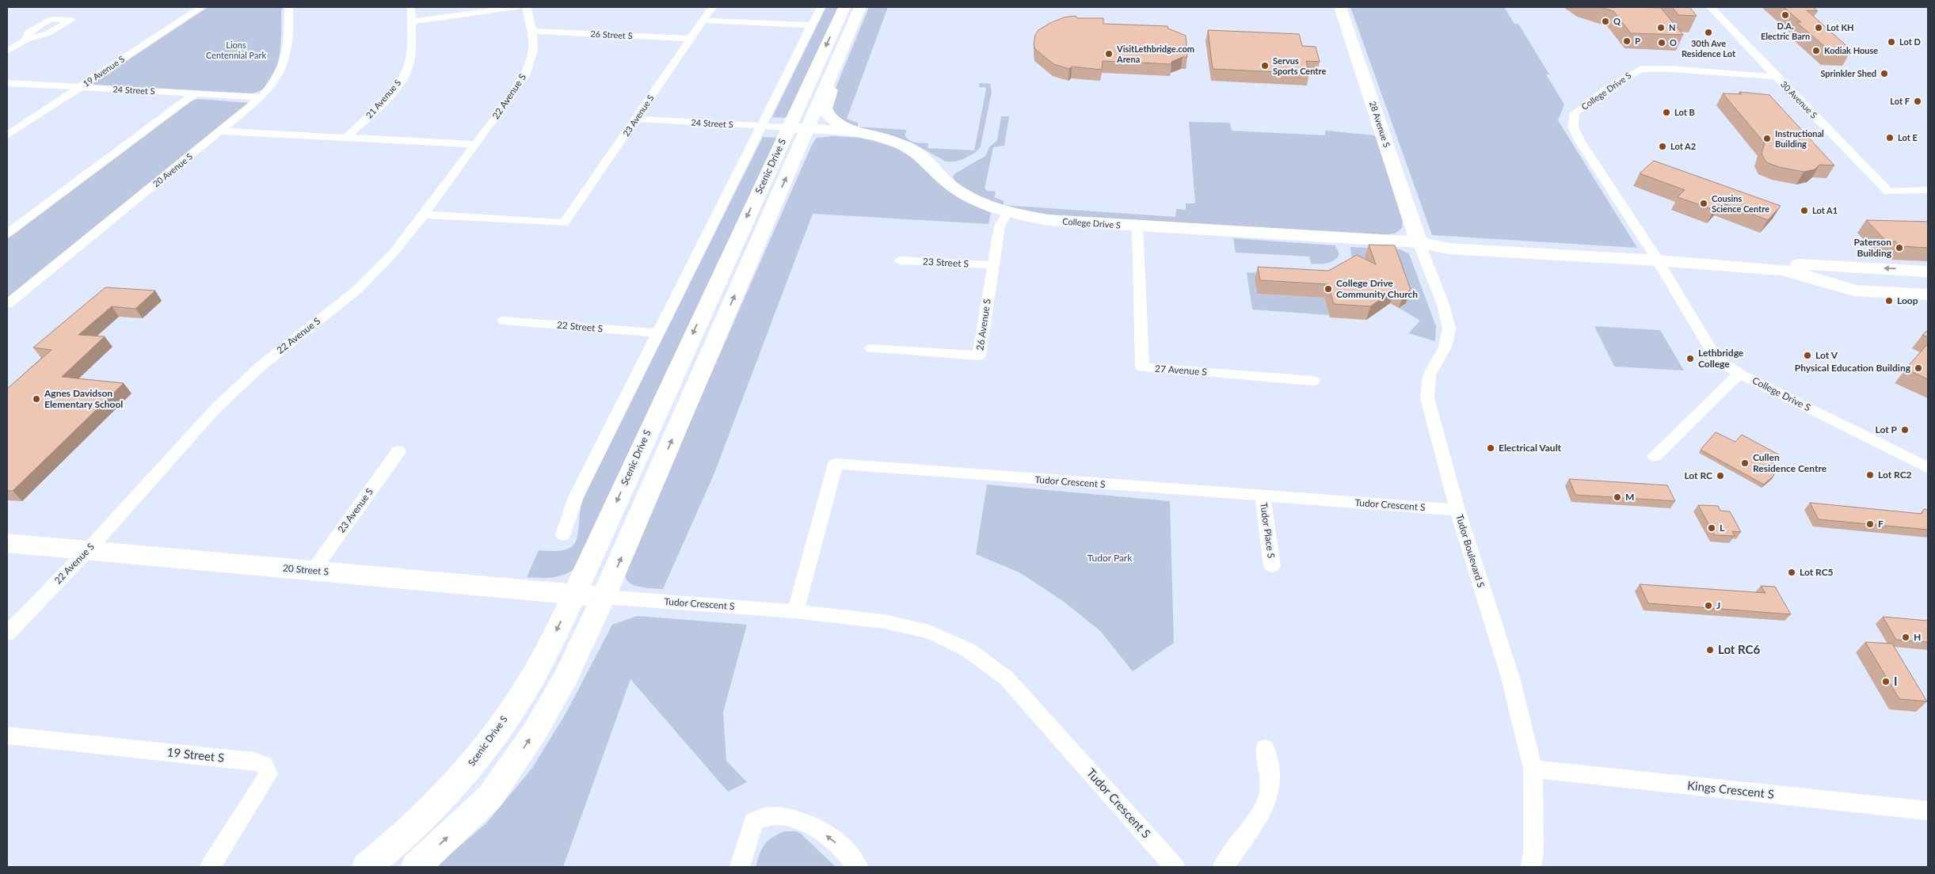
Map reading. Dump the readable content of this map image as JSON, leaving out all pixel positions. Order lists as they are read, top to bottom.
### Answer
{
  "streets": {
    "main road": [
      "College Drive S",
      "28 Avenue S",
      "Scenic Drive S",
      "20 Street S"
    ],
    "street": [
      "26 Street S",
      "19 Avenue S",
      "24 Street S",
      "22 Avenue S",
      "21 Avenue S",
      "30 Avenue S",
      "23 Avenue S",
      "20 Avenue S",
      "23 Street S",
      "26 Avenue S",
      "22 Street S",
      "27 Avenue S",
      "Tudor Crescent S",
      "Tudor Place S",
      "Tudor Boulevard S",
      "19 Street S",
      "Kings Crescent S"
    ]
  },
  "crossings": [
    ["26 Street S", "22 Avenue S"],
    ["26 Street S", "23 Avenue S"],
    ["19 Avenue S", "24 Street S"],
    ["24 Street S", "College Drive S"],
    ["24 Street S", "23 Avenue S"],
    ["24 Street S", "Scenic Drive S"],
    ["24 Street S", "20 Avenue S"],
    ["College Drive S", "30 Avenue S"],
    ["College Drive S", "28 Avenue S"],
    ["College Drive S", "Scenic Drive S"],
    ["College Drive S", "26 Avenue S"],
    ["College Drive S", "27 Avenue S"],
    ["College Drive S", "Tudor Boulevard S"],
    ["22 Avenue S", "23 Avenue S"],
    ["22 Avenue S", "20 Street S"],
    ["23 Avenue S", "20 Street S"],
    ["28 Avenue S", "Tudor Boulevard S"],
    ["Scenic Drive S", "Tudor Crescent S"],
    ["Scenic Drive S", "20 Street S"],
    ["23 Street S", "26 Avenue S"],
    ["Tudor Crescent S", "Tudor Place S"],
    ["Tudor Crescent S", "Tudor Boulevard S"],
    ["Tudor Crescent S", "20 Street S"],
    ["Tudor Boulevard S", "Kings Crescent S"]
  ],
  "parks": ["Lions Centennial Park", "Tudor Park"],
  "places": [
    "D.A. Electric Barn",
    "Q",
    "N",
    "Lot KH",
    "30th Ave Residence Lot",
    "P",
    "Lot D",
    "O",
    "Kodiak House",
    "VisitLethbridge.com Arena",
    "Servus Sports Centre",
    "Sprinkler Shed",
    "Lot F",
    "Lot B",
    "Lot E",
    "Instructional Building",
    "Lot A2",
    "Cousins Science Centre",
    "Lot A1",
    "Paterson Building",
    "College Drive Community Church",
    "Loop",
    "Lot V",
    "Lethbridge College",
    "Physical Education Building",
    "Agnes Davidson Elementary School",
    "Lot P",
    "Electrical Vault",
    "Cullen Residence Centre",
    "Lot RC2",
    "Lot RC",
    "M",
    "F",
    "L",
    "Lot RC5",
    "J",
    "H",
    "Lot RC6",
    "I"
  ]
}
